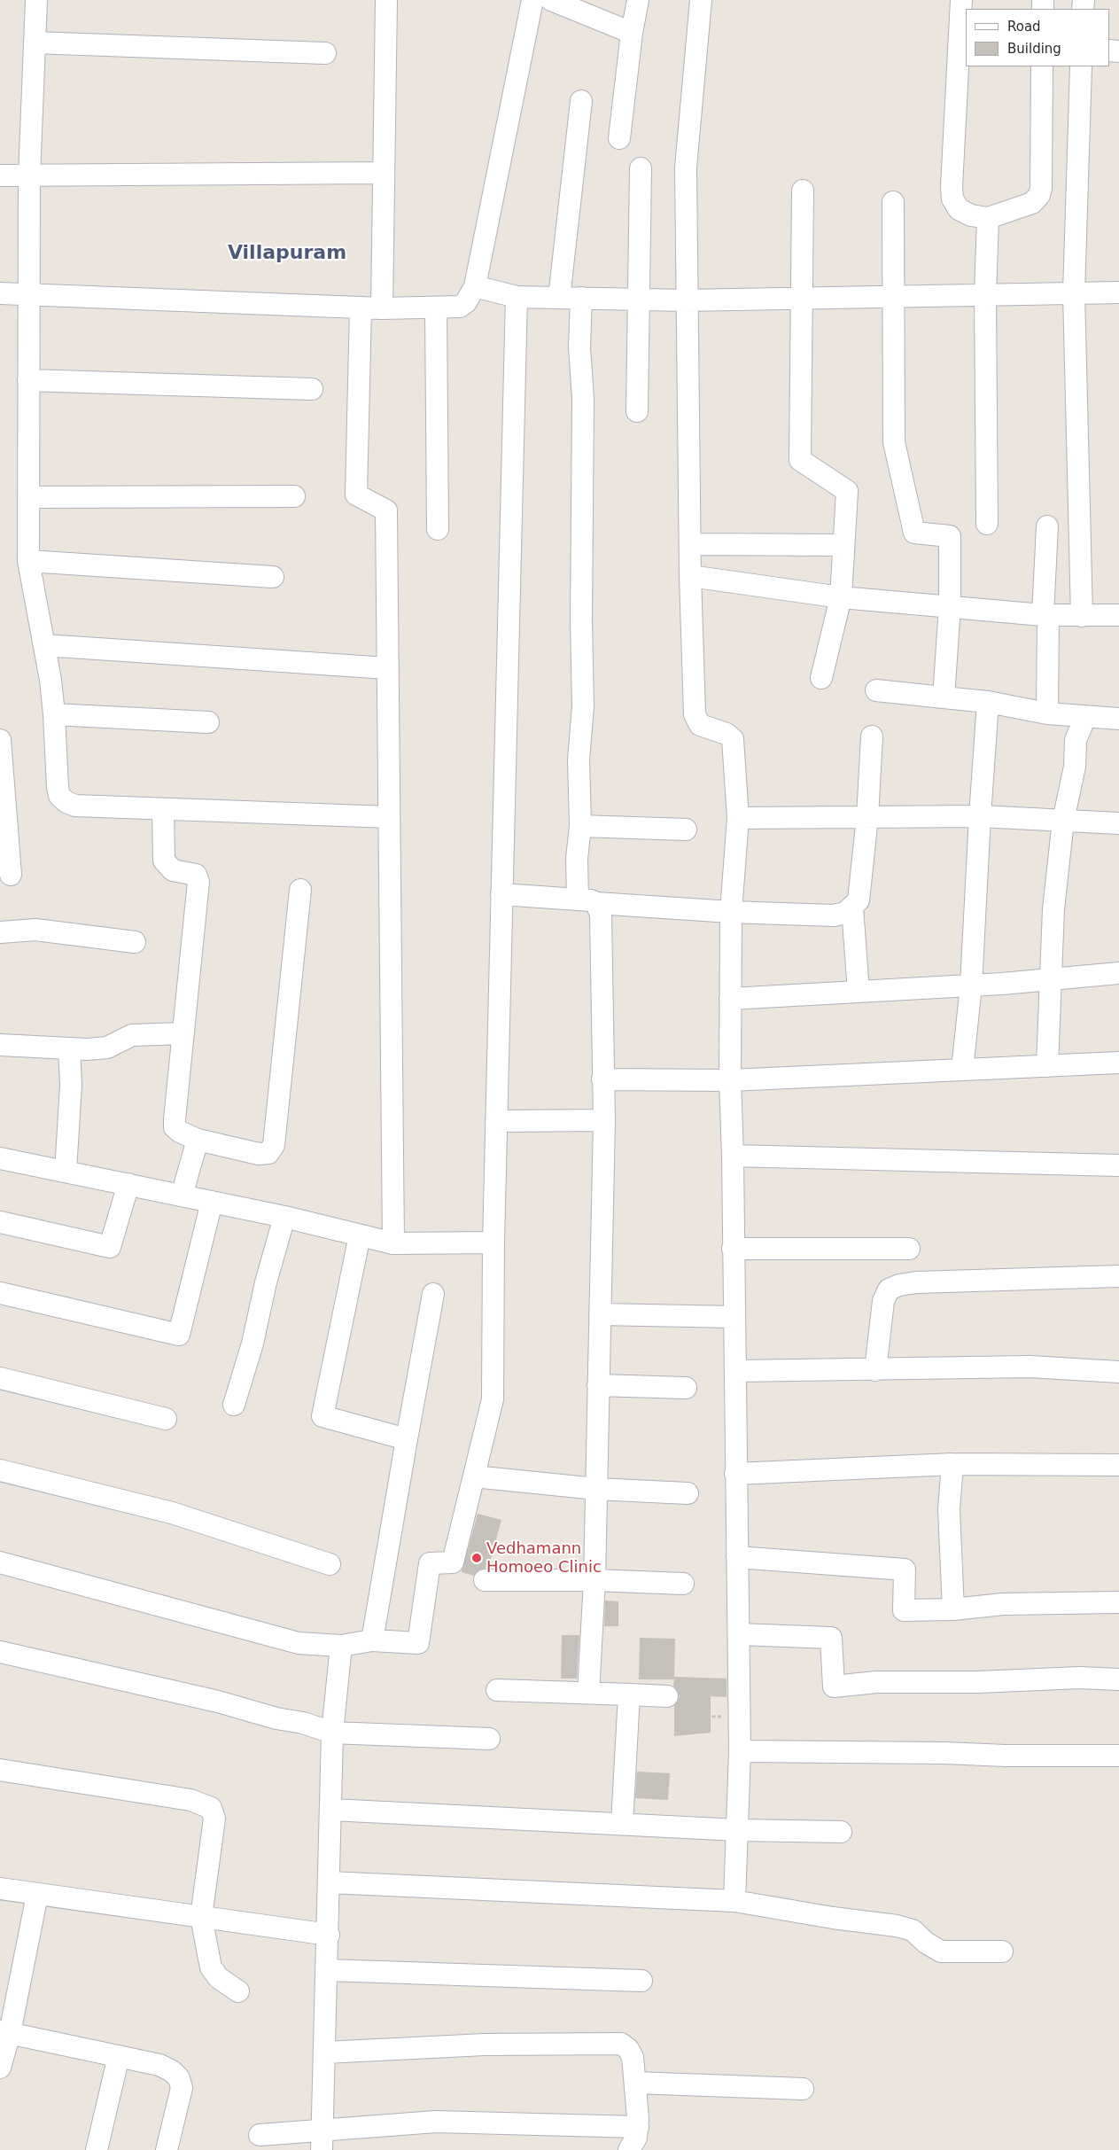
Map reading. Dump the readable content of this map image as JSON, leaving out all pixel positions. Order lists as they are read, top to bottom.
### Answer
{
  "districts": ["Villapuram"],
  "places": ["Vedhamann Homoeo Clinic"],
  "legend": ["Road", "Building"]
}
